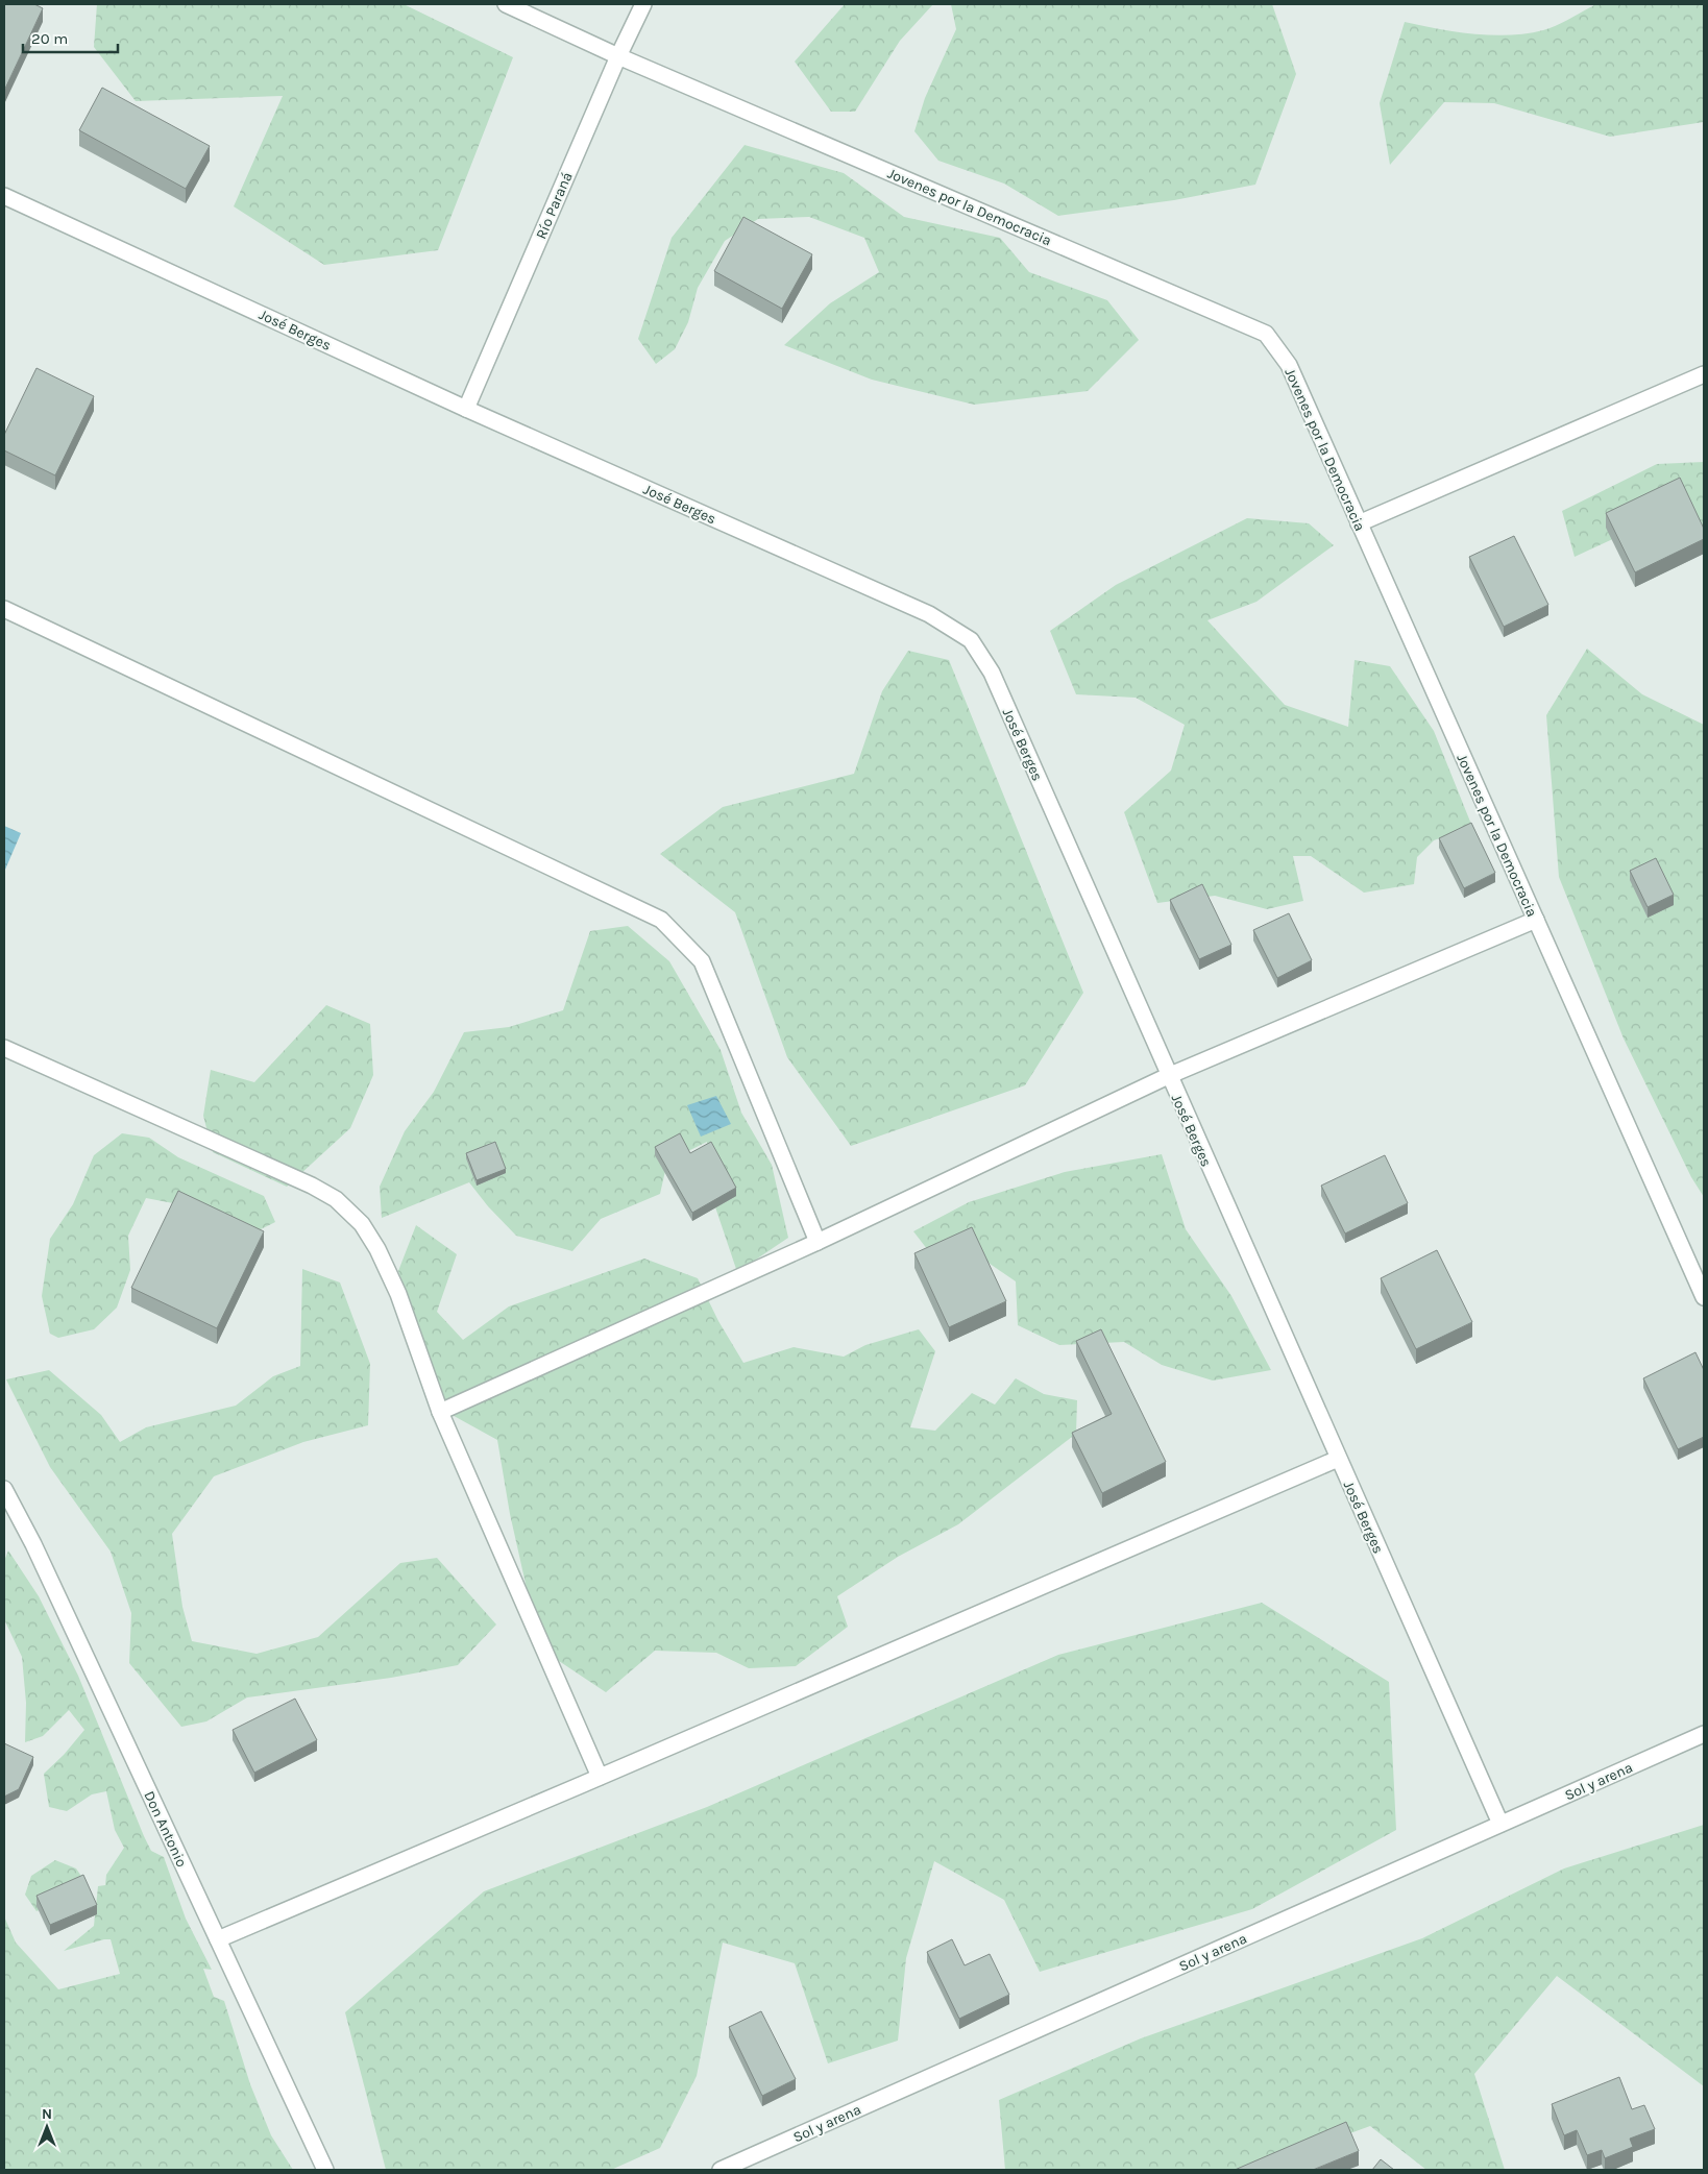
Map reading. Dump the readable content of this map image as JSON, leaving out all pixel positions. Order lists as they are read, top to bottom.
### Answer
{
  "streets": {
    "street": [
      "Río Paraná",
      "Jovenes por la Democracia",
      "José Berges",
      "Sol y arena",
      "Don Antonio"
    ]
  },
  "crossings": [
    ["Río Paraná", "Jovenes por la Democracia"],
    ["Río Paraná", "José Berges"],
    ["José Berges", "Sol y arena"]
  ],
  "scale_bar": "20 m",
  "north": "top"
}
